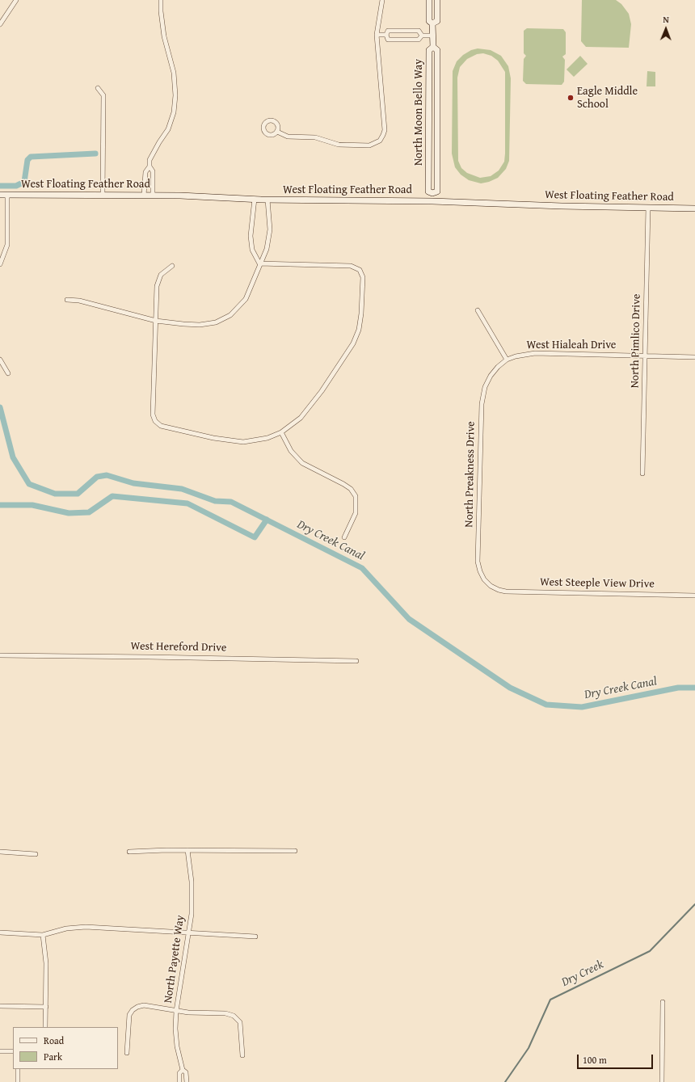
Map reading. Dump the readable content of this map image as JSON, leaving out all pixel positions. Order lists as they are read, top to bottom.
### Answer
{
  "streets": {
    "main road": ["North Moon Bello Way", "West Floating Feather Road"],
    "street": [
      "North Pimlico Drive",
      "West Hialeah Drive",
      "North Preakness Drive",
      "West Steeple View Drive",
      "West Hereford Drive",
      "North Payette Way"
    ]
  },
  "crossings": [
    ["North Moon Bello Way", "West Floating Feather Road"],
    ["West Floating Feather Road", "North Pimlico Drive"],
    ["North Pimlico Drive", "West Hialeah Drive"],
    ["West Hialeah Drive", "North Preakness Drive"],
    ["North Preakness Drive", "West Steeple View Drive"]
  ],
  "water": ["Dry Creek Canal", "Dry Creek"],
  "places": ["Eagle Middle School"],
  "legend": ["Road", "Park"],
  "scale_bar": "100 m",
  "north": "top"
}
